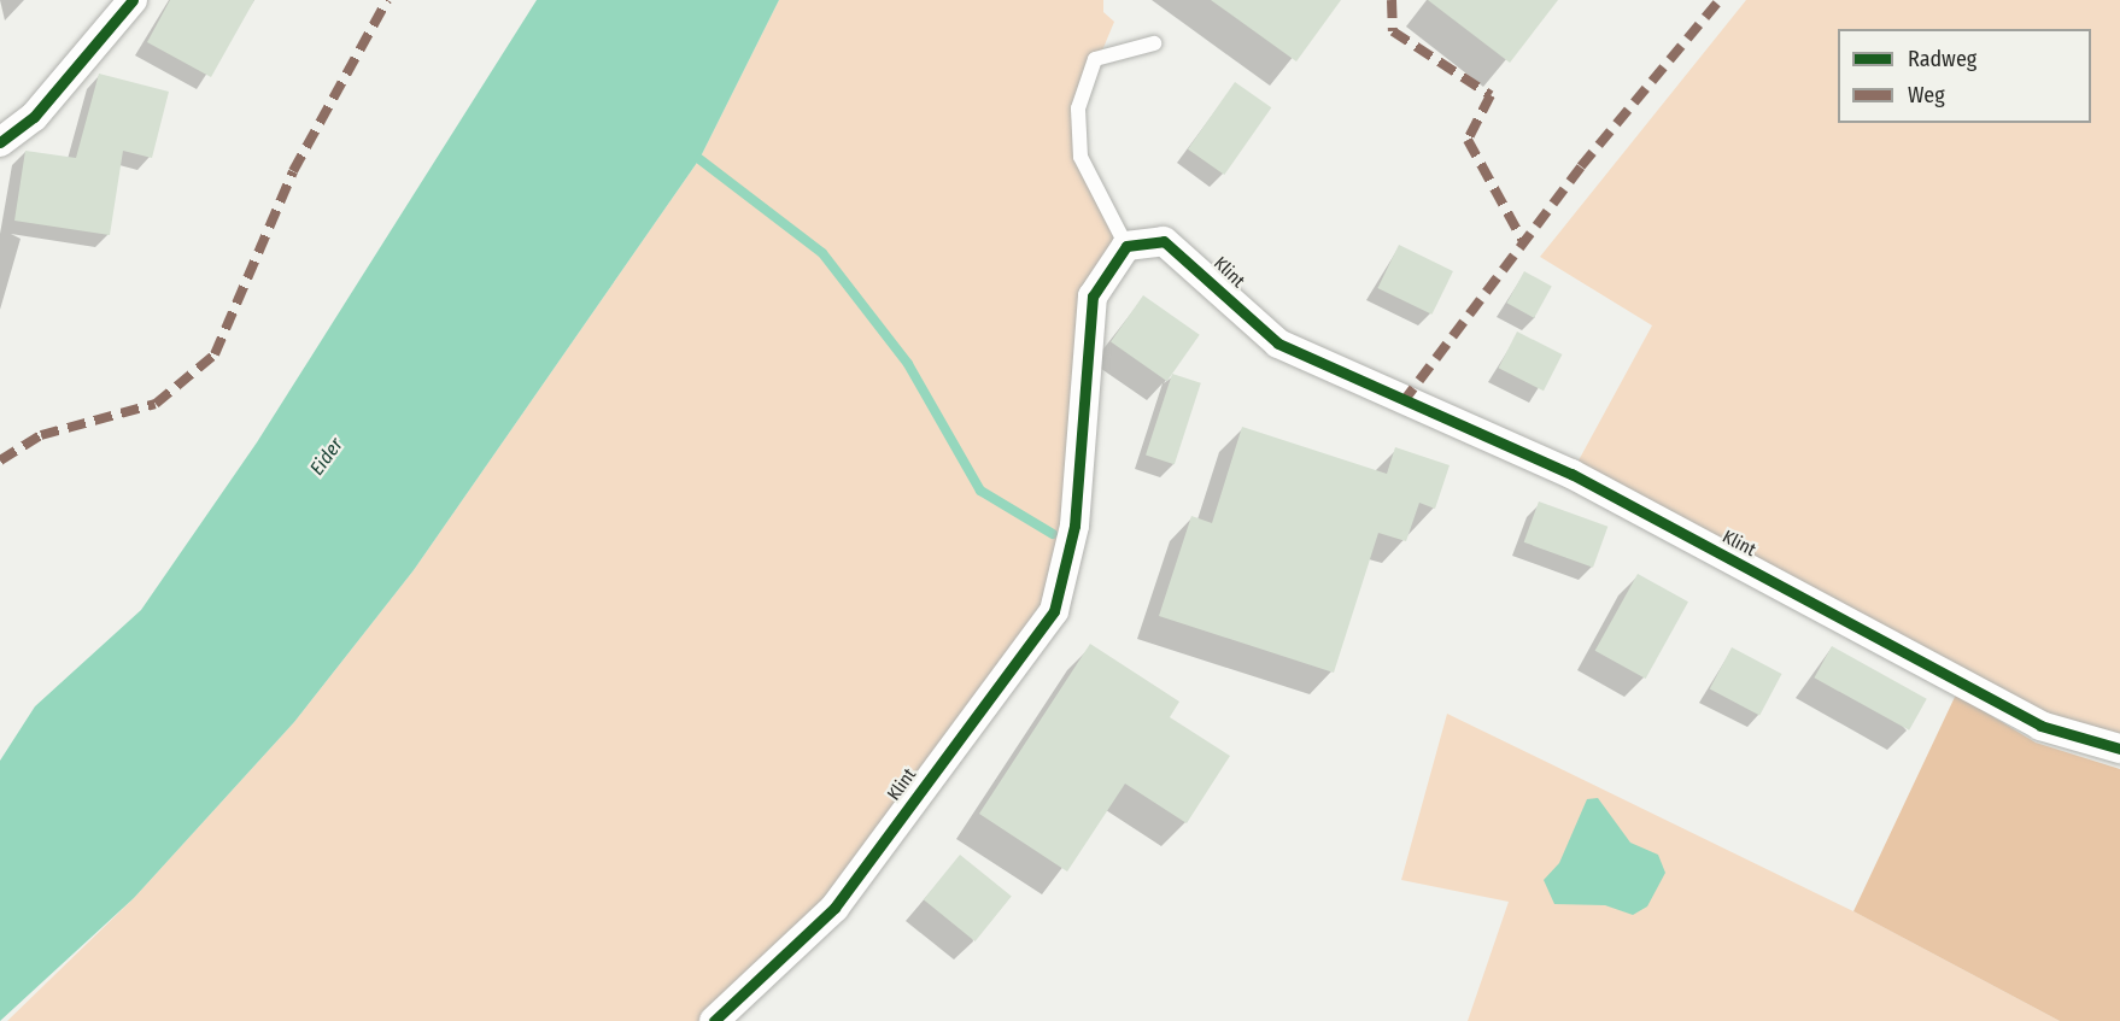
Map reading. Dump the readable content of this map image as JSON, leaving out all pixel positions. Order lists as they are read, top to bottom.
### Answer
{
  "streets": {
    "street": ["Klint"]
  },
  "water": ["Eider"],
  "legend": ["Radweg", "Weg"]
}
